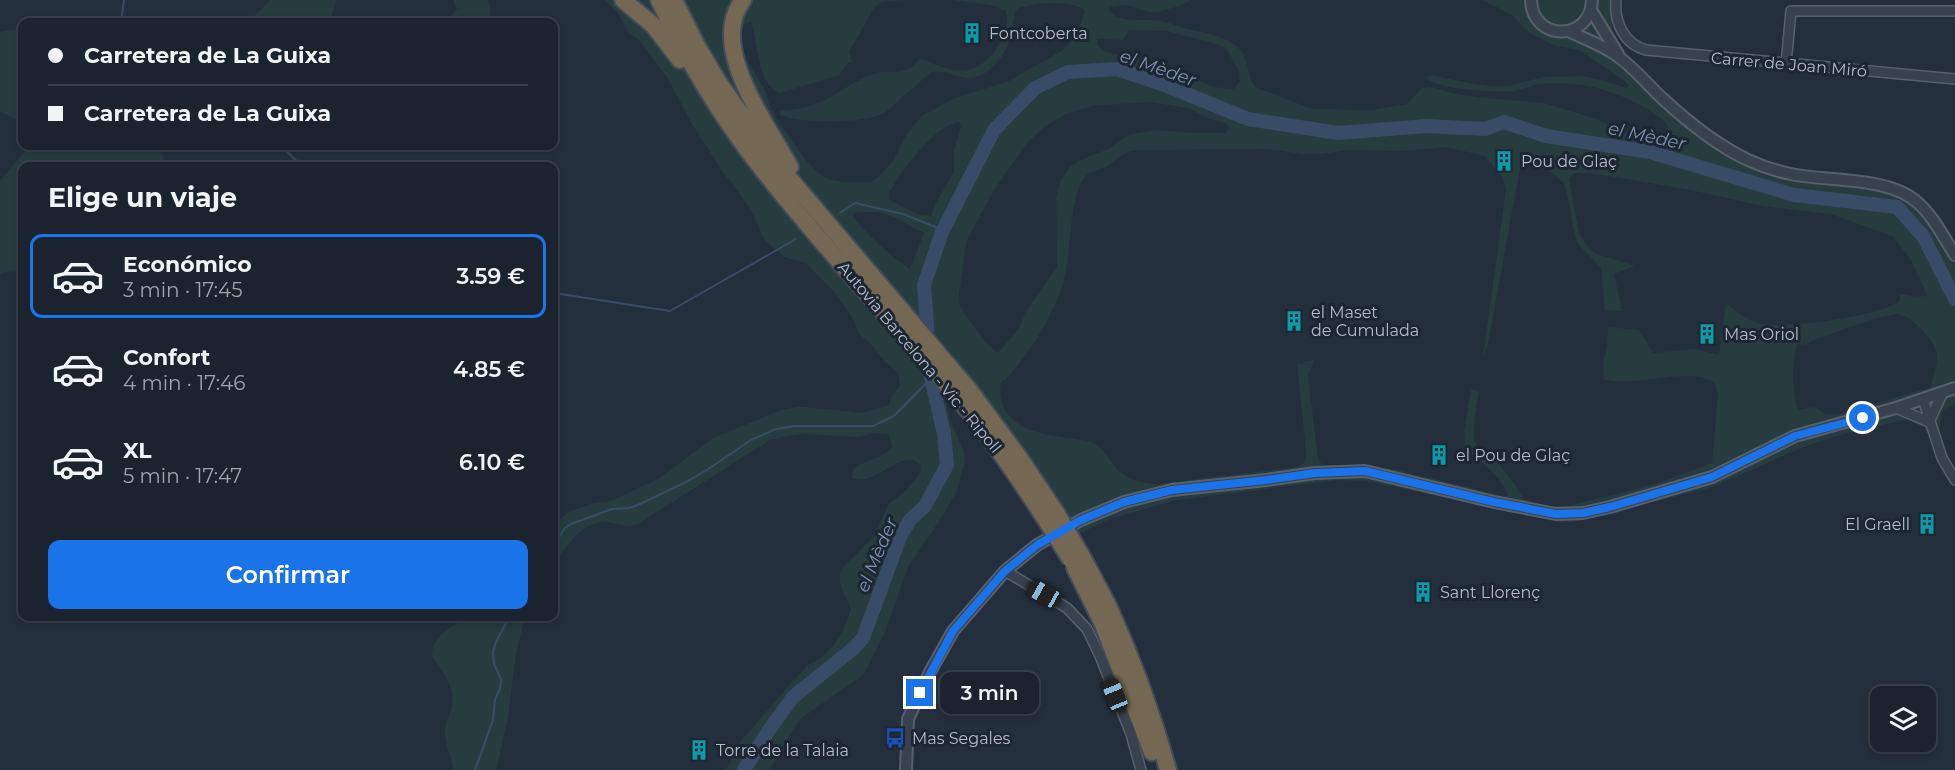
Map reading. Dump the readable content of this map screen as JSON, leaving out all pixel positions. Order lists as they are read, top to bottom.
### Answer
{
  "streets": {
    "highway": ["Autovia Barcelona - Vic - Ripoll"],
    "street": ["Carrer de Joan Miró"]
  },
  "water": ["el Mèder"],
  "places": {
    "building": [
      "Fontcoberta",
      "Pou de Glaç",
      "el Maset de Cumulada",
      "Mas Oriol",
      "el Pou de Glaç",
      "El Graell",
      "Sant Llorenç",
      "Torre de la Talaia"
    ],
    "bus stop": ["Mas Segales"]
  },
  "page": {
    "banner": ["Carretera de La Guixa", "Carretera de La Guixa"],
    "heading": "Elige un viaje",
    "list": [
      {
        "name": "Económico",
        "note": "3 min · 17:45",
        "value": "3.59 €"
      },
      {
        "name": "Confort",
        "note": "4 min · 17:46",
        "value": "4.85 €"
      },
      {
        "name": "XL",
        "note": "5 min · 17:47",
        "value": "6.10 €"
      }
    ],
    "buttons": "Confirmar",
    "bubble": "3 min"
  }
}
